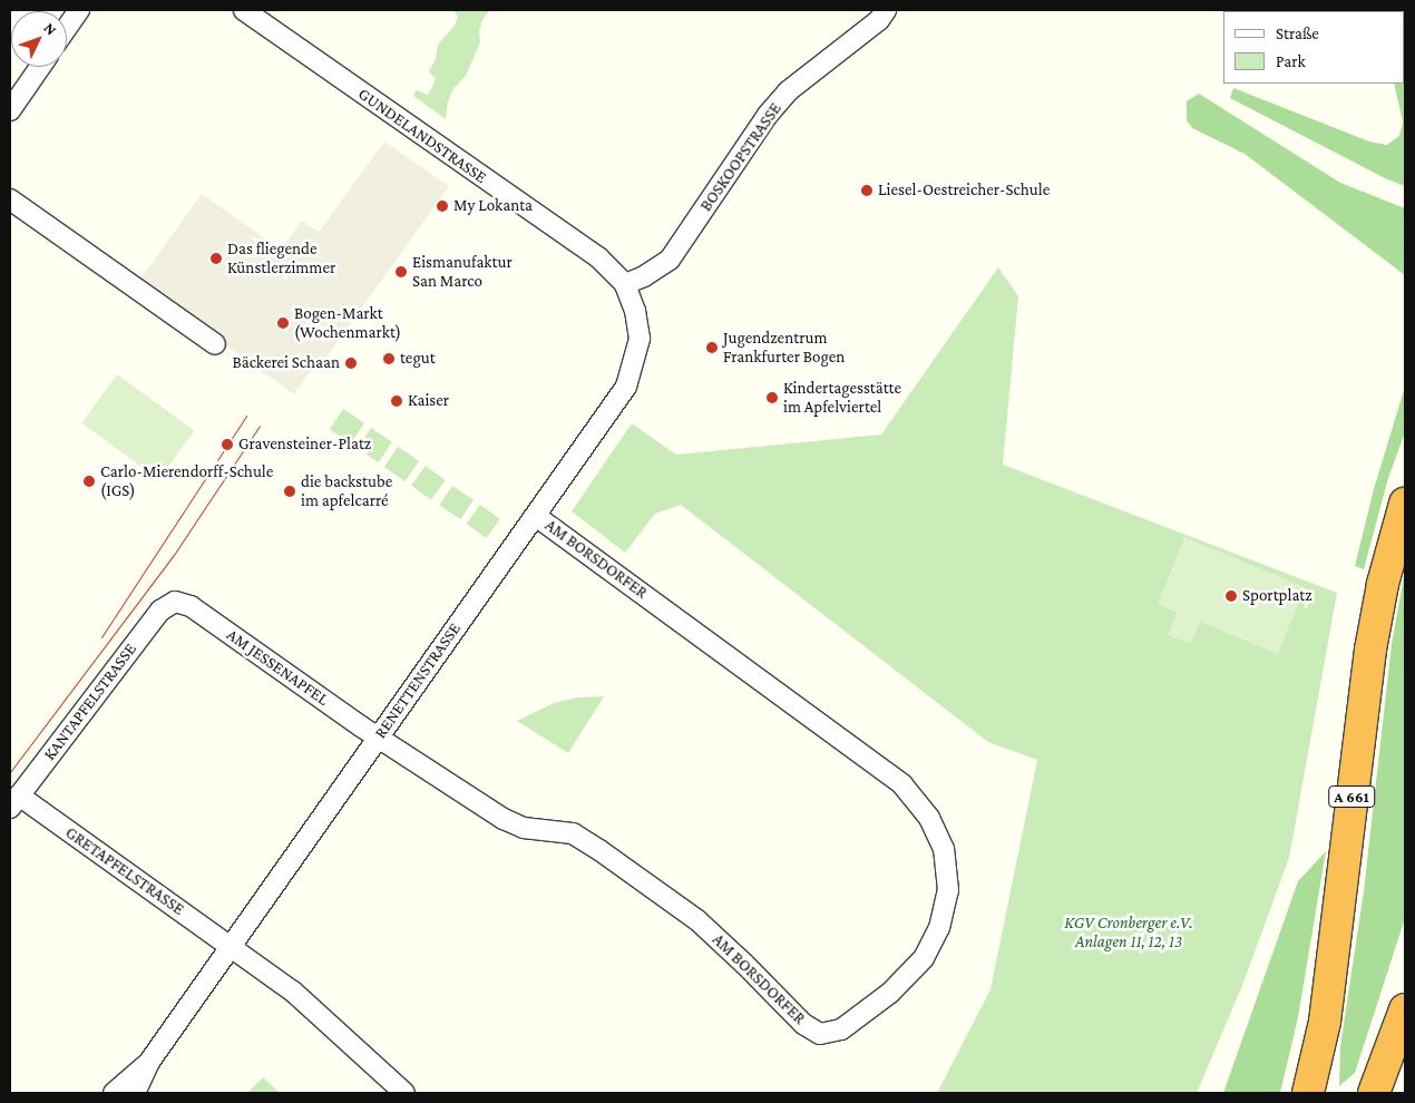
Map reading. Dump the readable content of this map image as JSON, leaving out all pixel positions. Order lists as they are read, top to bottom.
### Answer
{
  "streets": {
    "highway": ["A 661"],
    "street": [
      "GUNDELANDSTRASSE",
      "BOSKOOPSTRASSE",
      "AM BORSDORFER",
      "AM JESSENAPFEL",
      "RENETTENSTRASSE",
      "KANTAPFELSTRASSE",
      "GRETAPFELSTRASSE"
    ]
  },
  "crossings": [
    ["GUNDELANDSTRASSE", "BOSKOOPSTRASSE"],
    ["GUNDELANDSTRASSE", "RENETTENSTRASSE"],
    ["BOSKOOPSTRASSE", "RENETTENSTRASSE"],
    ["AM BORSDORFER", "AM JESSENAPFEL"],
    ["AM BORSDORFER", "RENETTENSTRASSE"],
    ["AM JESSENAPFEL", "RENETTENSTRASSE"],
    ["AM JESSENAPFEL", "KANTAPFELSTRASSE"],
    ["RENETTENSTRASSE", "GRETAPFELSTRASSE"],
    ["KANTAPFELSTRASSE", "GRETAPFELSTRASSE"]
  ],
  "parks": ["KGV Cronberger e.V. Anlagen 11, 12, 13"],
  "places": [
    "Liesel-Oestreicher-Schule",
    "My Lokanta",
    "Das fliegende Künstlerzimmer",
    "Eismanufaktur San Marco",
    "Bogen-Markt (Wochenmarkt)",
    "Jugendzentrum Frankfurter Bogen",
    "tegut",
    "Bäckerei Schaan",
    "Kindertagesstätte im Apfelviertel",
    "Kaiser",
    "Gravensteiner-Platz",
    "Carlo-Mierendorff-Schule (IGS)",
    "die backstube im apfelcarré",
    "Sportplatz"
  ],
  "legend": ["Straße", "Park"],
  "north": "top right"
}
